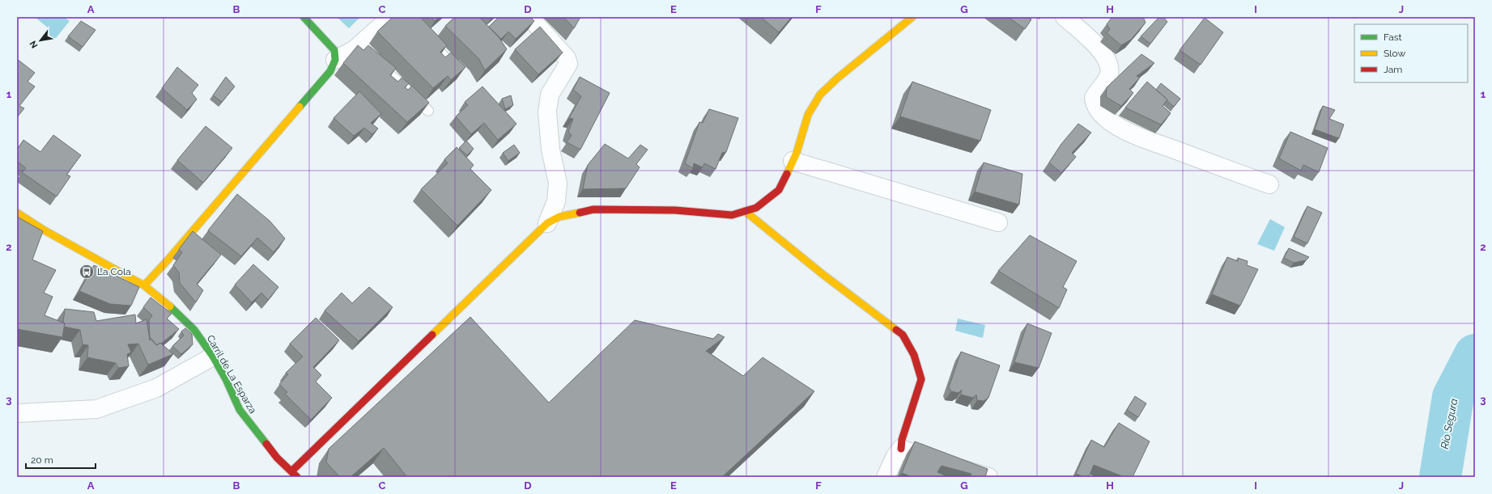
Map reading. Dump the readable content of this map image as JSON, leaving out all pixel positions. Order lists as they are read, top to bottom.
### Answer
{
  "streets": {
    "street": ["Carril de La Esparza"]
  },
  "water": ["Río Segura"],
  "places": {
    "bus stop": ["La Cola"]
  },
  "legend": ["Fast", "Slow", "Jam"],
  "scale_bar": "20 m",
  "north": "bottom left",
  "grid": {
    "columns": [
      "A",
      "B",
      "C",
      "D",
      "E",
      "F",
      "G",
      "H",
      "I",
      "J"
    ],
    "rows": ["1", "2", "3"]
  }
}
